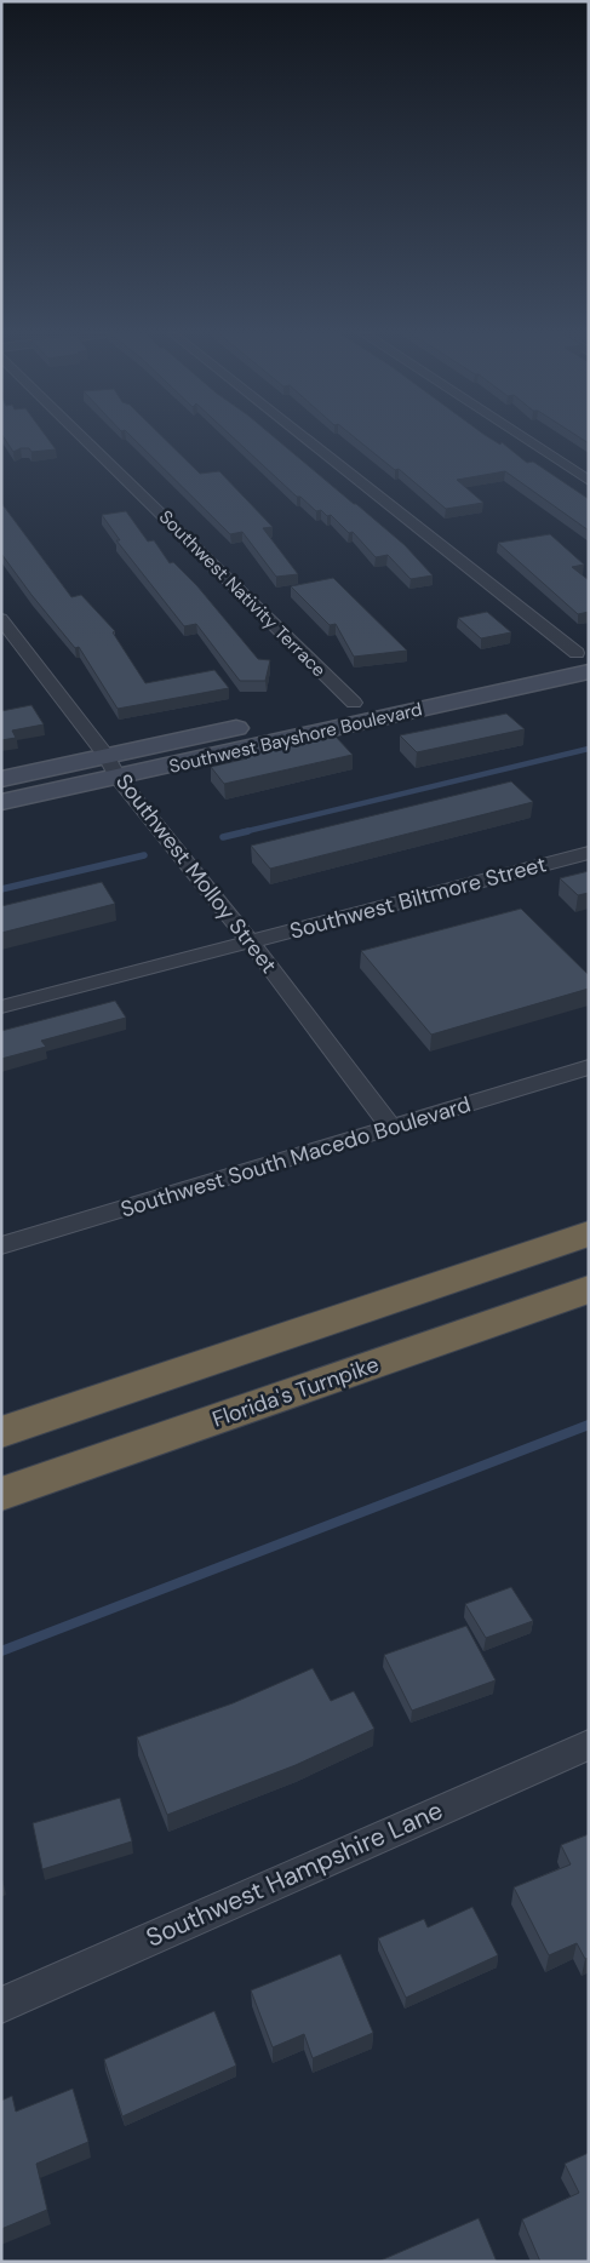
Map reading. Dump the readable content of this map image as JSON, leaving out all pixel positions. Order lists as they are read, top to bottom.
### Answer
{
  "streets": {
    "highway": ["Florida's Turnpike"],
    "main road": ["Southwest Bayshore Boulevard"],
    "street": [
      "Southwest Nativity Terrace",
      "Southwest Molloy Street",
      "Southwest Biltmore Street",
      "Southwest South Macedo Boulevard",
      "Southwest Hampshire Lane"
    ]
  },
  "crossings": [
    ["Southwest Nativity Terrace", "Southwest Bayshore Boulevard"],
    ["Southwest Bayshore Boulevard", "Southwest Molloy Street"],
    ["Southwest Molloy Street", "Southwest Biltmore Street"],
    ["Southwest Molloy Street", "Southwest South Macedo Boulevard"]
  ]
}
